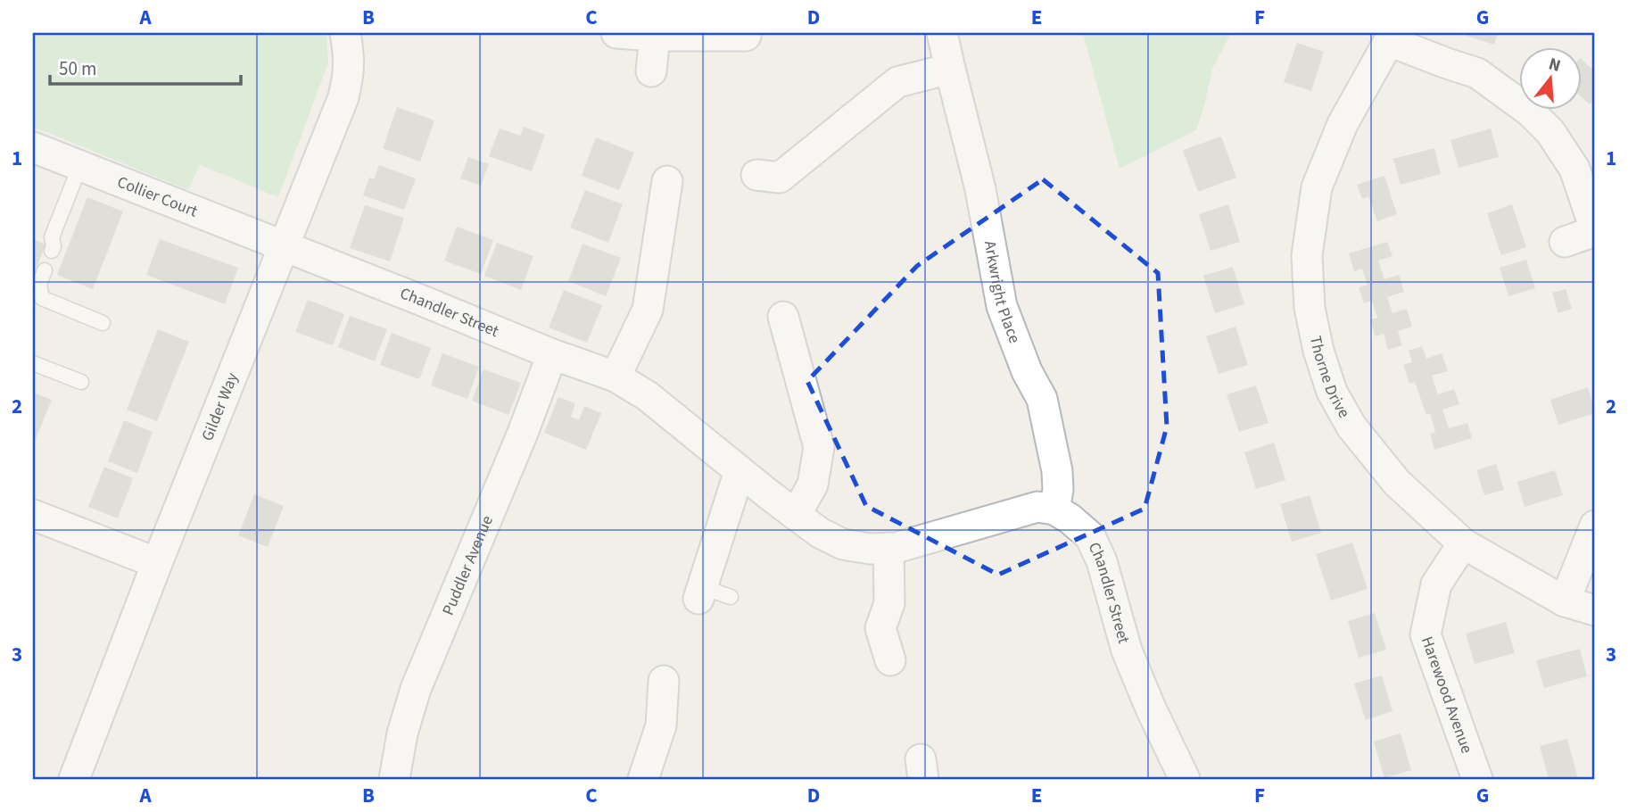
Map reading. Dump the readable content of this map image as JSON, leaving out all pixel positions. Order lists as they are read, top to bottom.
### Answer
{
  "streets": {
    "street": [
      "Collier Court",
      "Arkwright Place",
      "Chandler Street",
      "Thorne Drive",
      "Gilder Way",
      "Puddler Avenue",
      "Harewood Avenue"
    ]
  },
  "crossings": [
    ["Collier Court", "Chandler Street"],
    ["Collier Court", "Gilder Way"],
    ["Arkwright Place", "Chandler Street"],
    ["Chandler Street", "Gilder Way"],
    ["Chandler Street", "Puddler Avenue"],
    ["Thorne Drive", "Harewood Avenue"]
  ],
  "scale_bar": "50 m",
  "north": "top",
  "grid": {
    "columns": [
      "A",
      "B",
      "C",
      "D",
      "E",
      "F",
      "G"
    ],
    "rows": ["1", "2", "3"]
  }
}
